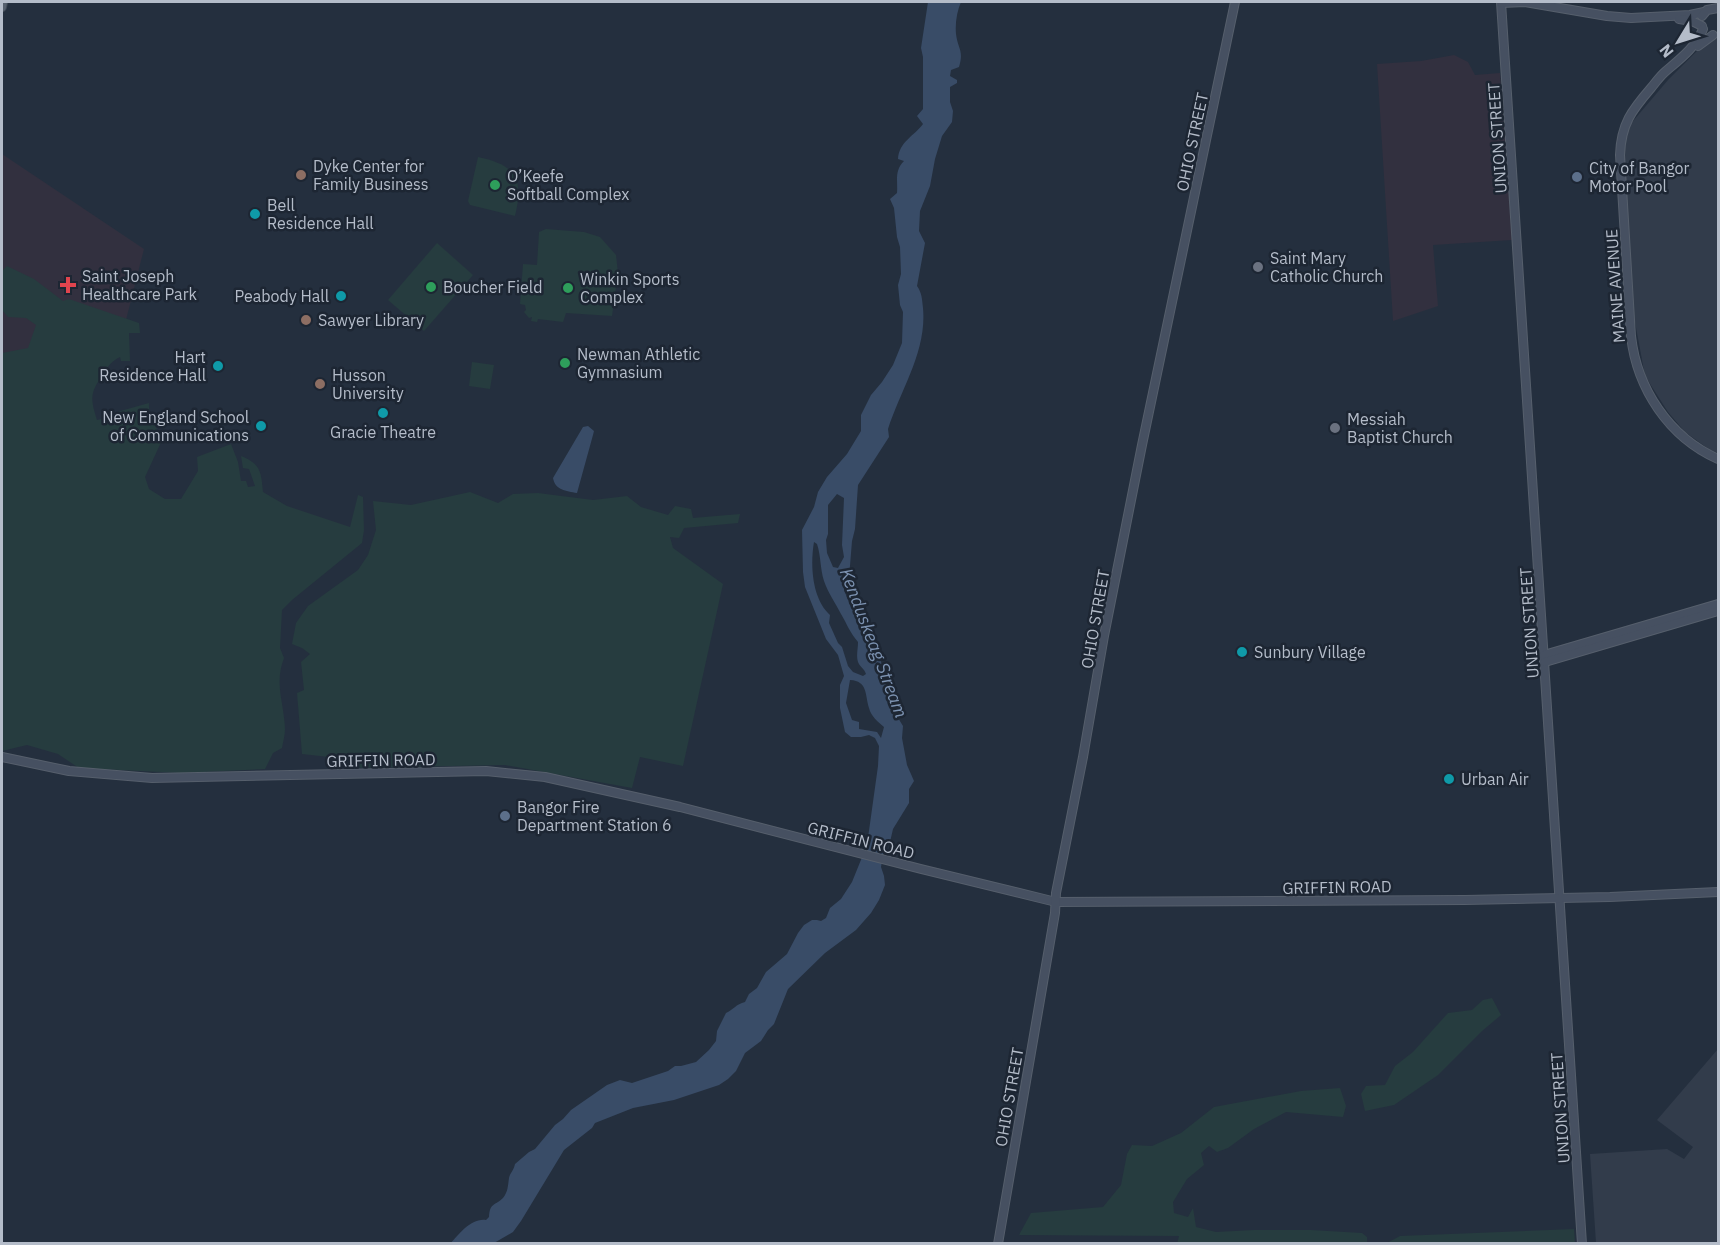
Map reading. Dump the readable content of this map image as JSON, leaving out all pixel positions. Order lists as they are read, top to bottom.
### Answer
{
  "streets": {
    "main road": [
      "UNION STREET",
      "OHIO STREET",
      "MAINE AVENUE",
      "GRIFFIN ROAD"
    ]
  },
  "crossings": [
    ["UNION STREET", "GRIFFIN ROAD"],
    ["OHIO STREET", "GRIFFIN ROAD"]
  ],
  "water": ["Kenduskeag Stream"],
  "places": {
    "other": [
      "Dyke Center for Family Business",
      "City of Bangor Motor Pool",
      "O’Keefe Softball Complex",
      "Bell Residence Hall",
      "Saint Mary Catholic Church",
      "Boucher Field",
      "Winkin Sports Complex",
      "Peabody Hall",
      "Sawyer Library",
      "Newman Athletic Gymnasium",
      "Hart Residence Hall",
      "Husson University",
      "Gracie Theatre",
      "New England School of Communications",
      "Messiah Baptist Church",
      "Sunbury Village",
      "Urban Air",
      "Bangor Fire Department Station 6"
    ],
    "health": ["Saint Joseph Healthcare Park"]
  },
  "north": "bottom left"
}
